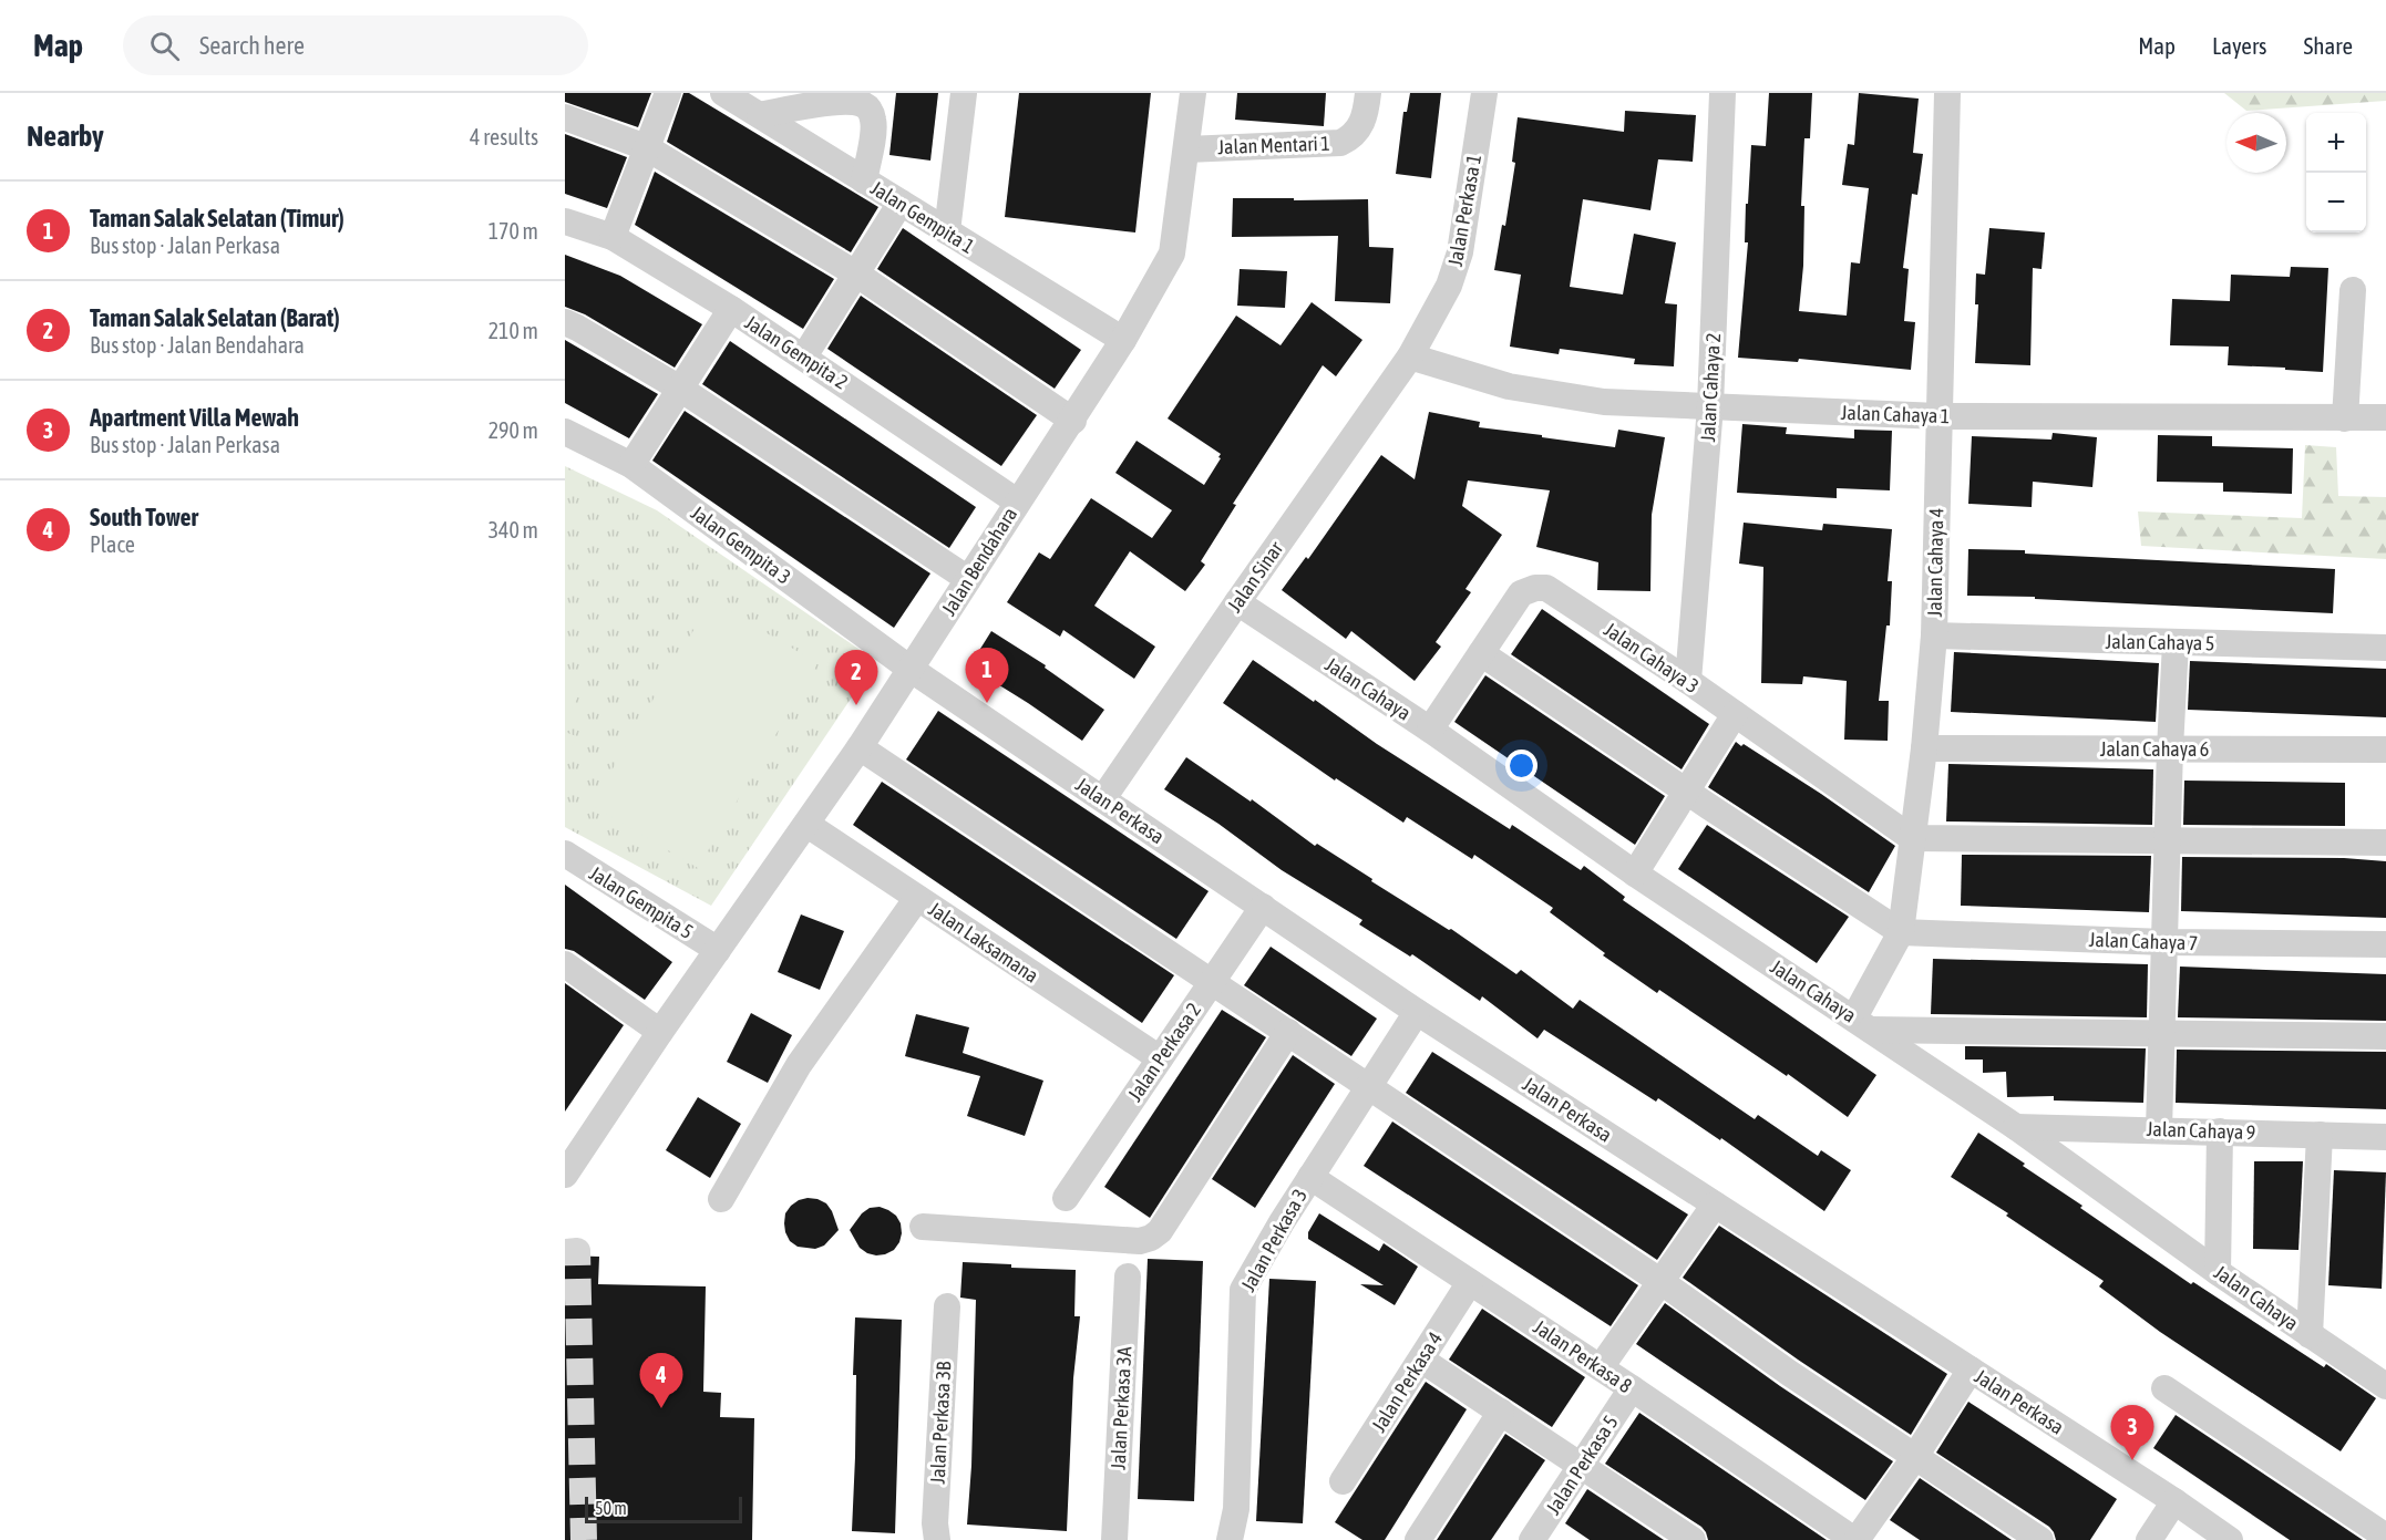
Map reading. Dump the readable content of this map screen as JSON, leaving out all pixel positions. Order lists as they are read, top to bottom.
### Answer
{
  "streets": {
    "street": [
      "Jalan Mentari 1",
      "Jalan Perkasa 1",
      "Jalan Gempita 1",
      "Jalan Gempita 2",
      "Jalan Cahaya 2",
      "Jalan Cahaya 1",
      "Jalan Gempita 3",
      "Jalan Bendahara",
      "Jalan Cahaya 4",
      "Jalan Sinar",
      "Jalan Cahaya 5",
      "Jalan Cahaya 3",
      "Jalan Cahaya",
      "Jalan Cahaya 6",
      "Jalan Perkasa",
      "Jalan Gempita 5",
      "Jalan Cahaya 7",
      "Jalan Laksamana",
      "Jalan Perkasa 2",
      "Jalan Cahaya 9",
      "Jalan Perkasa 3",
      "Jalan Perkasa 8",
      "Jalan Perkasa 4",
      "Jalan Perkasa 3A",
      "Jalan Perkasa 3B",
      "Jalan Perkasa 5"
    ]
  },
  "crossings": [
    ["Jalan Mentari 1", "Jalan Bendahara"],
    ["Jalan Perkasa 1", "Jalan Cahaya 1"],
    ["Jalan Perkasa 1", "Jalan Sinar"],
    ["Jalan Gempita 1", "Jalan Bendahara"],
    ["Jalan Gempita 2", "Jalan Bendahara"],
    ["Jalan Cahaya 2", "Jalan Cahaya 1"],
    ["Jalan Cahaya 2", "Jalan Cahaya 3"],
    ["Jalan Cahaya 1", "Jalan Cahaya 4"],
    ["Jalan Cahaya 1", "Jalan Sinar"],
    ["Jalan Gempita 3", "Jalan Bendahara"],
    ["Jalan Gempita 3", "Jalan Perkasa"],
    ["Jalan Bendahara", "Jalan Perkasa"],
    ["Jalan Bendahara", "Jalan Gempita 5"],
    ["Jalan Bendahara", "Jalan Laksamana"],
    ["Jalan Cahaya 4", "Jalan Cahaya 5"],
    ["Jalan Cahaya 4", "Jalan Cahaya 3"],
    ["Jalan Cahaya 4", "Jalan Cahaya"],
    ["Jalan Cahaya 4", "Jalan Cahaya 6"],
    ["Jalan Cahaya 4", "Jalan Cahaya 7"],
    ["Jalan Sinar", "Jalan Cahaya"],
    ["Jalan Sinar", "Jalan Perkasa"],
    ["Jalan Cahaya 3", "Jalan Cahaya"],
    ["Jalan Cahaya", "Jalan Cahaya 9"],
    ["Jalan Perkasa", "Jalan Perkasa 2"],
    ["Jalan Perkasa", "Jalan Perkasa 3"],
    ["Jalan Laksamana", "Jalan Perkasa 2"],
    ["Jalan Perkasa 3", "Jalan Perkasa 8"],
    ["Jalan Perkasa 8", "Jalan Perkasa 4"],
    ["Jalan Perkasa 8", "Jalan Perkasa 5"]
  ],
  "scale_bar": "50 m",
  "north": "left",
  "page": {
    "header": "Map",
    "search": "Search here",
    "nav": ["Map", "Layers", "Share"],
    "heading": ["Nearby", "4 results"],
    "map_buttons": ["+", "−"],
    "list": [
      {
        "mark": "1",
        "name": "Taman Salak Selatan (Timur)",
        "note": "Bus stop · Jalan Perkasa",
        "value": "170 m"
      },
      {
        "mark": "2",
        "name": "Taman Salak Selatan (Barat)",
        "note": "Bus stop · Jalan Bendahara",
        "value": "210 m"
      },
      {
        "mark": "3",
        "name": "Apartment Villa Mewah",
        "note": "Bus stop · Jalan Perkasa",
        "value": "290 m"
      },
      {
        "mark": "4",
        "name": "South Tower",
        "note": "Place",
        "value": "340 m"
      }
    ],
    "pins": [
      "1",
      "2",
      "4",
      "3"
    ],
    "scale": "50 m"
  }
}
